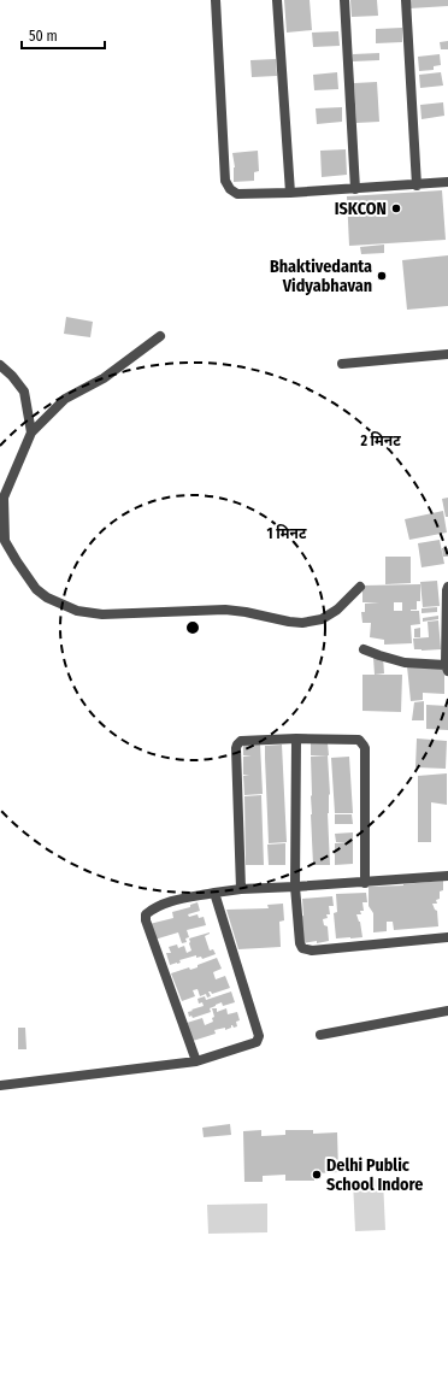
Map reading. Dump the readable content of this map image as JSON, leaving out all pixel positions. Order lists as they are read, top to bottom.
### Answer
{
  "places": ["ISKCON", "Bhaktivedanta Vidyabhavan", "Delhi Public School Indore"],
  "scale_bar": "50 m",
  "rings": ["2 मिनट", "1 मिनट"]
}
